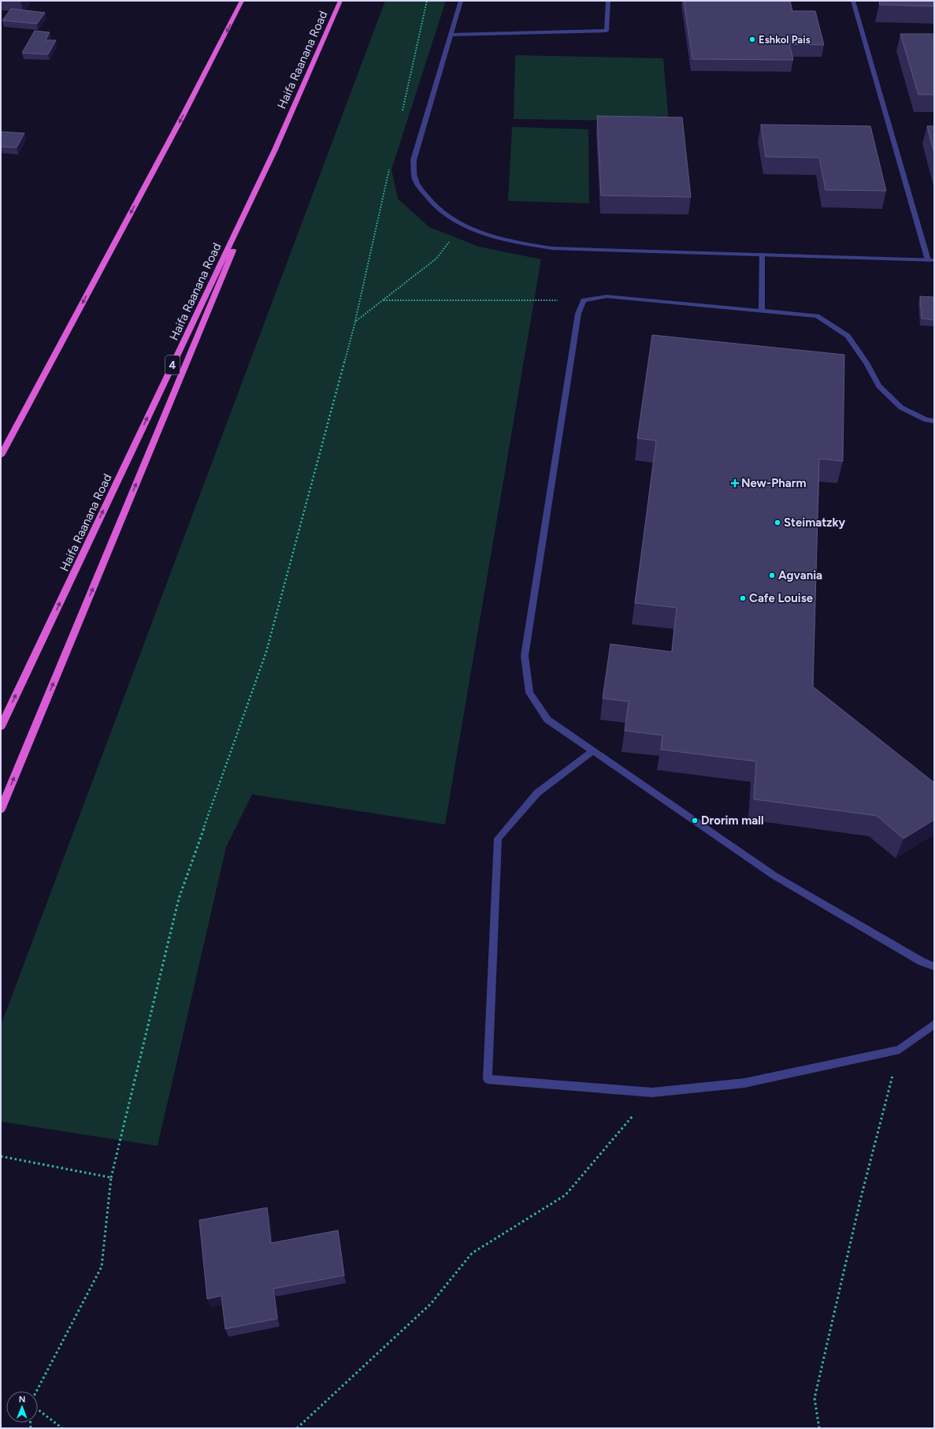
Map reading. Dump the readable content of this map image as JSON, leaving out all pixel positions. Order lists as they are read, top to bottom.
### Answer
{
  "streets": {
    "highway": ["Haifa Raanana Road", "4"]
  },
  "places": {
    "other": [
      "Eshkol Pais",
      "Steimatzky",
      "Agvania",
      "Cafe Louise",
      "Drorim mall"
    ],
    "health": ["New-Pharm"]
  },
  "north": "top"
}
